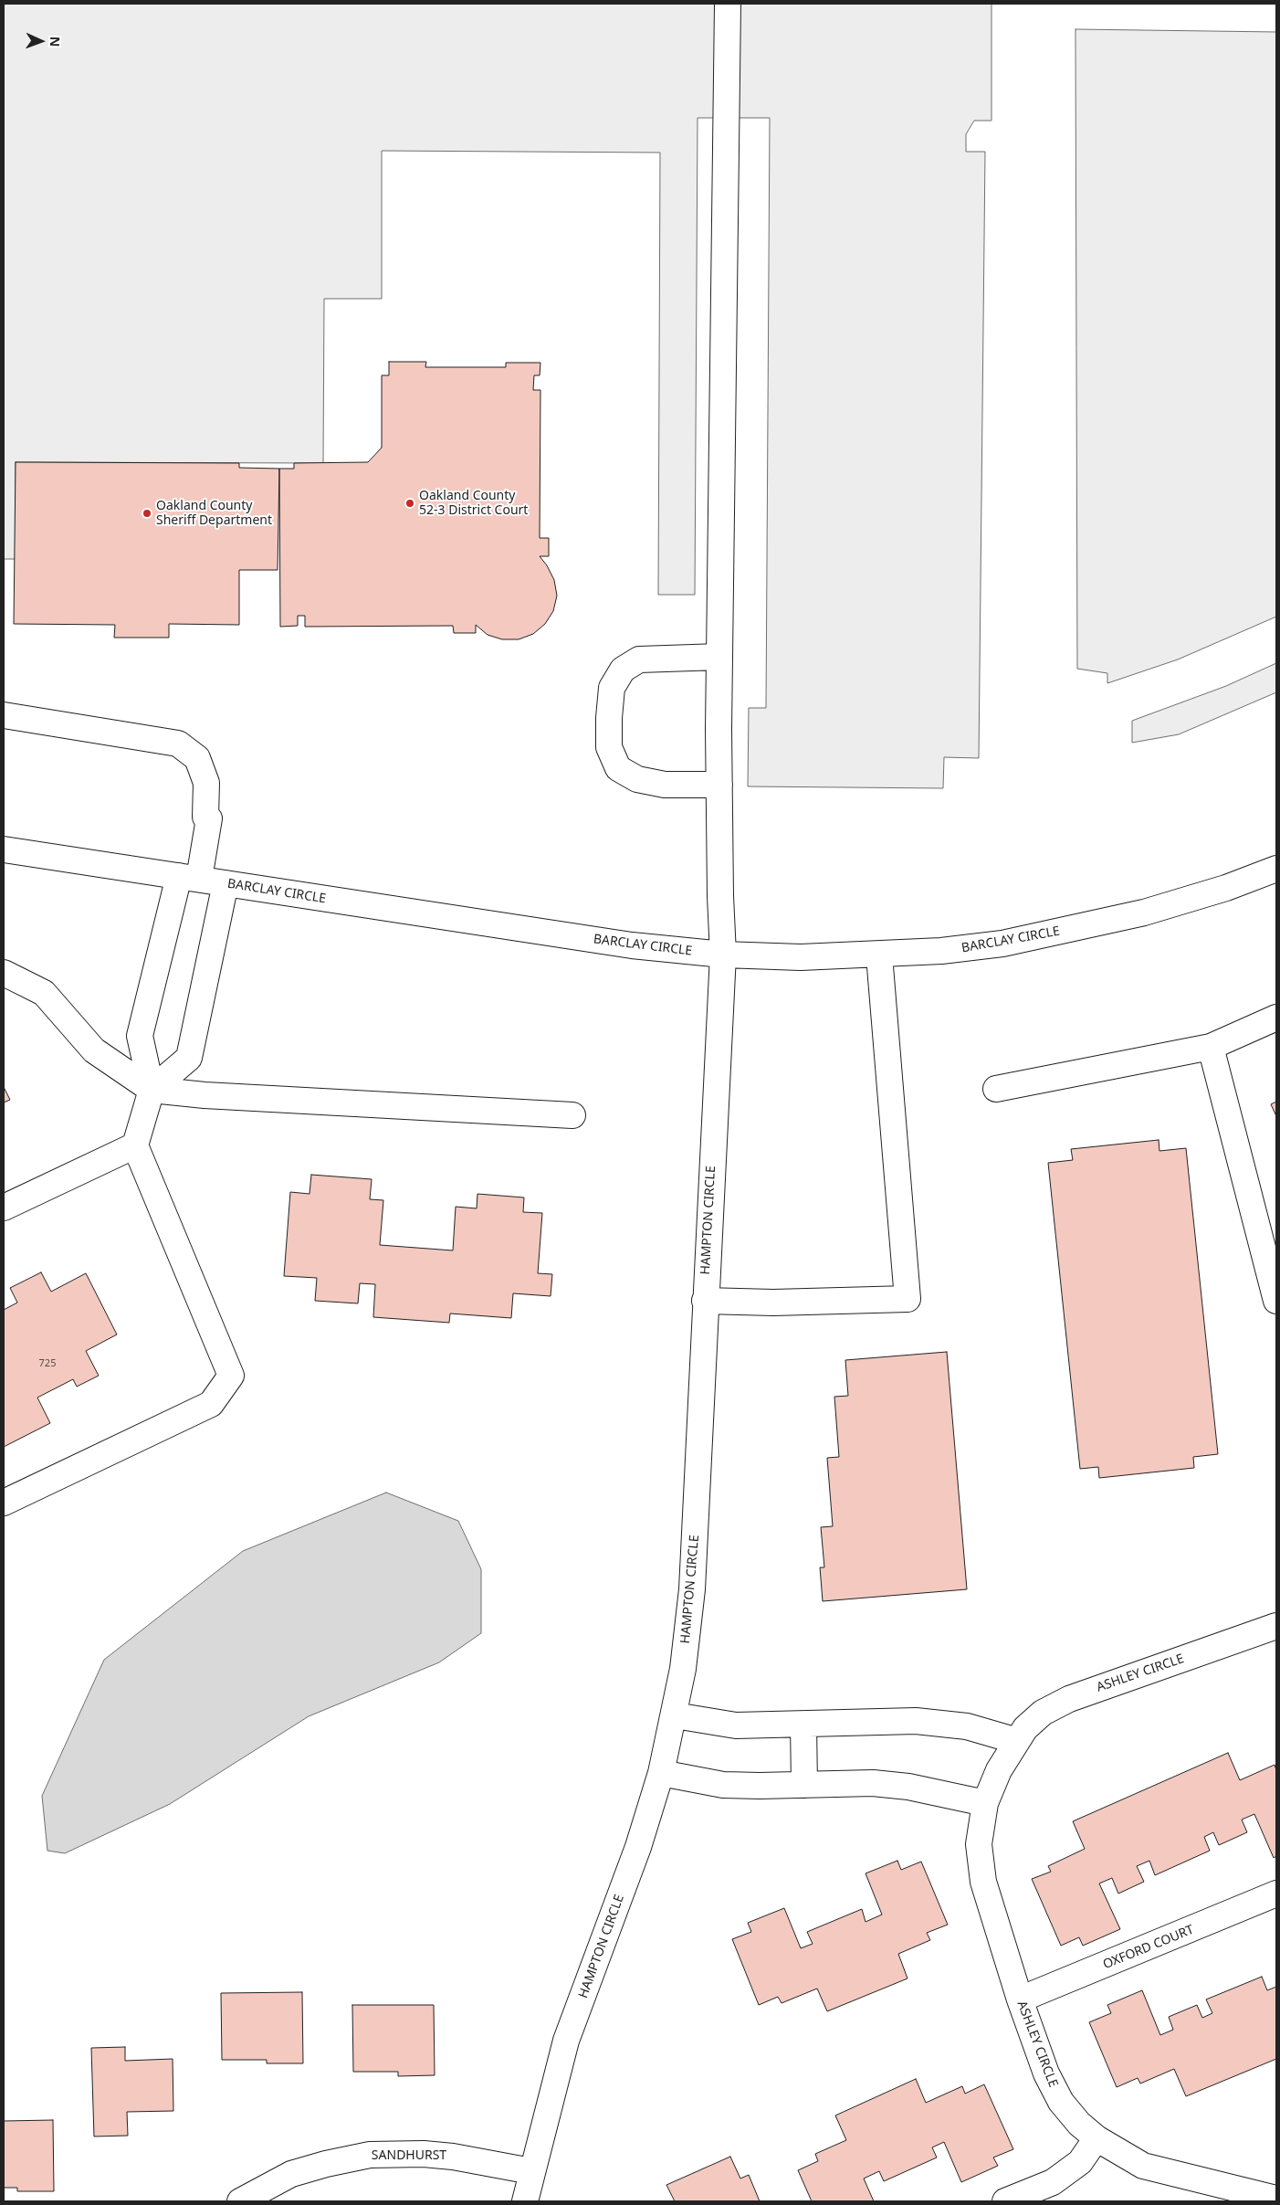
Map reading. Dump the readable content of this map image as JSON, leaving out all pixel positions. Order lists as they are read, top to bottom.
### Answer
{
  "streets": {
    "street": [
      "BARCLAY CIRCLE",
      "HAMPTON CIRCLE",
      "ASHLEY CIRCLE",
      "OXFORD COURT",
      "SANDHURST"
    ]
  },
  "crossings": [
    ["BARCLAY CIRCLE", "HAMPTON CIRCLE"],
    ["HAMPTON CIRCLE", "SANDHURST"],
    ["ASHLEY CIRCLE", "OXFORD COURT"]
  ],
  "places": ["Oakland County 52-3 District Court", "Oakland County Sheriff Department"],
  "house_numbers": ["725"],
  "north": "right"
}
